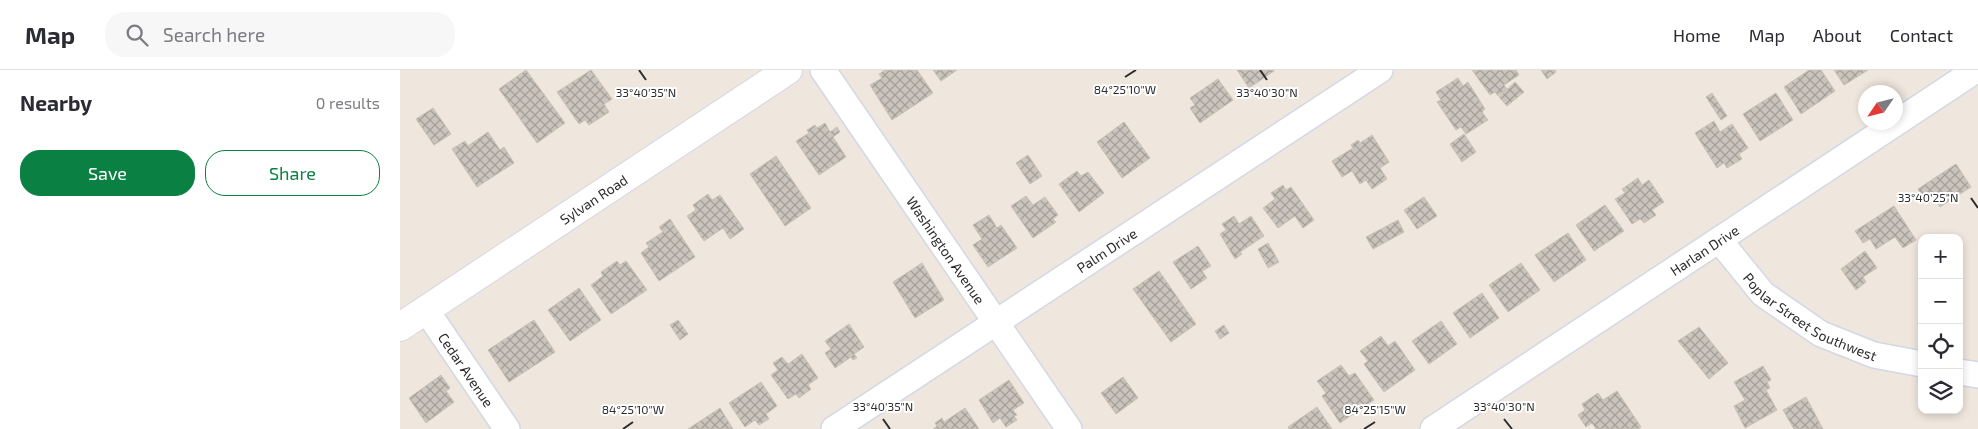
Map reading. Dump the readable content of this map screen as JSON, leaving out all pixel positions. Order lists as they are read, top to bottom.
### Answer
{
  "streets": {
    "main road": ["Sylvan Road"],
    "street": [
      "Washington Avenue",
      "Palm Drive",
      "Harlan Drive",
      "Poplar Street Southwest",
      "Cedar Avenue"
    ]
  },
  "crossings": [
    ["Sylvan Road", "Cedar Avenue"],
    ["Washington Avenue", "Palm Drive"],
    ["Harlan Drive", "Poplar Street Southwest"]
  ],
  "north": "bottom left",
  "page": {
    "header": "Map",
    "search": "Search here",
    "nav": [
      "Home",
      "Map",
      "About",
      "Contact"
    ],
    "heading": ["Nearby", "0 results"],
    "buttons": ["Save", "Share"],
    "map_buttons": ["+", "−"]
  },
  "coordinates": [
    "84°25'10\"W",
    "33°40'35\"N",
    "33°40'30\"N",
    "33°40'25\"N",
    "84°25'15\"W"
  ]
}
